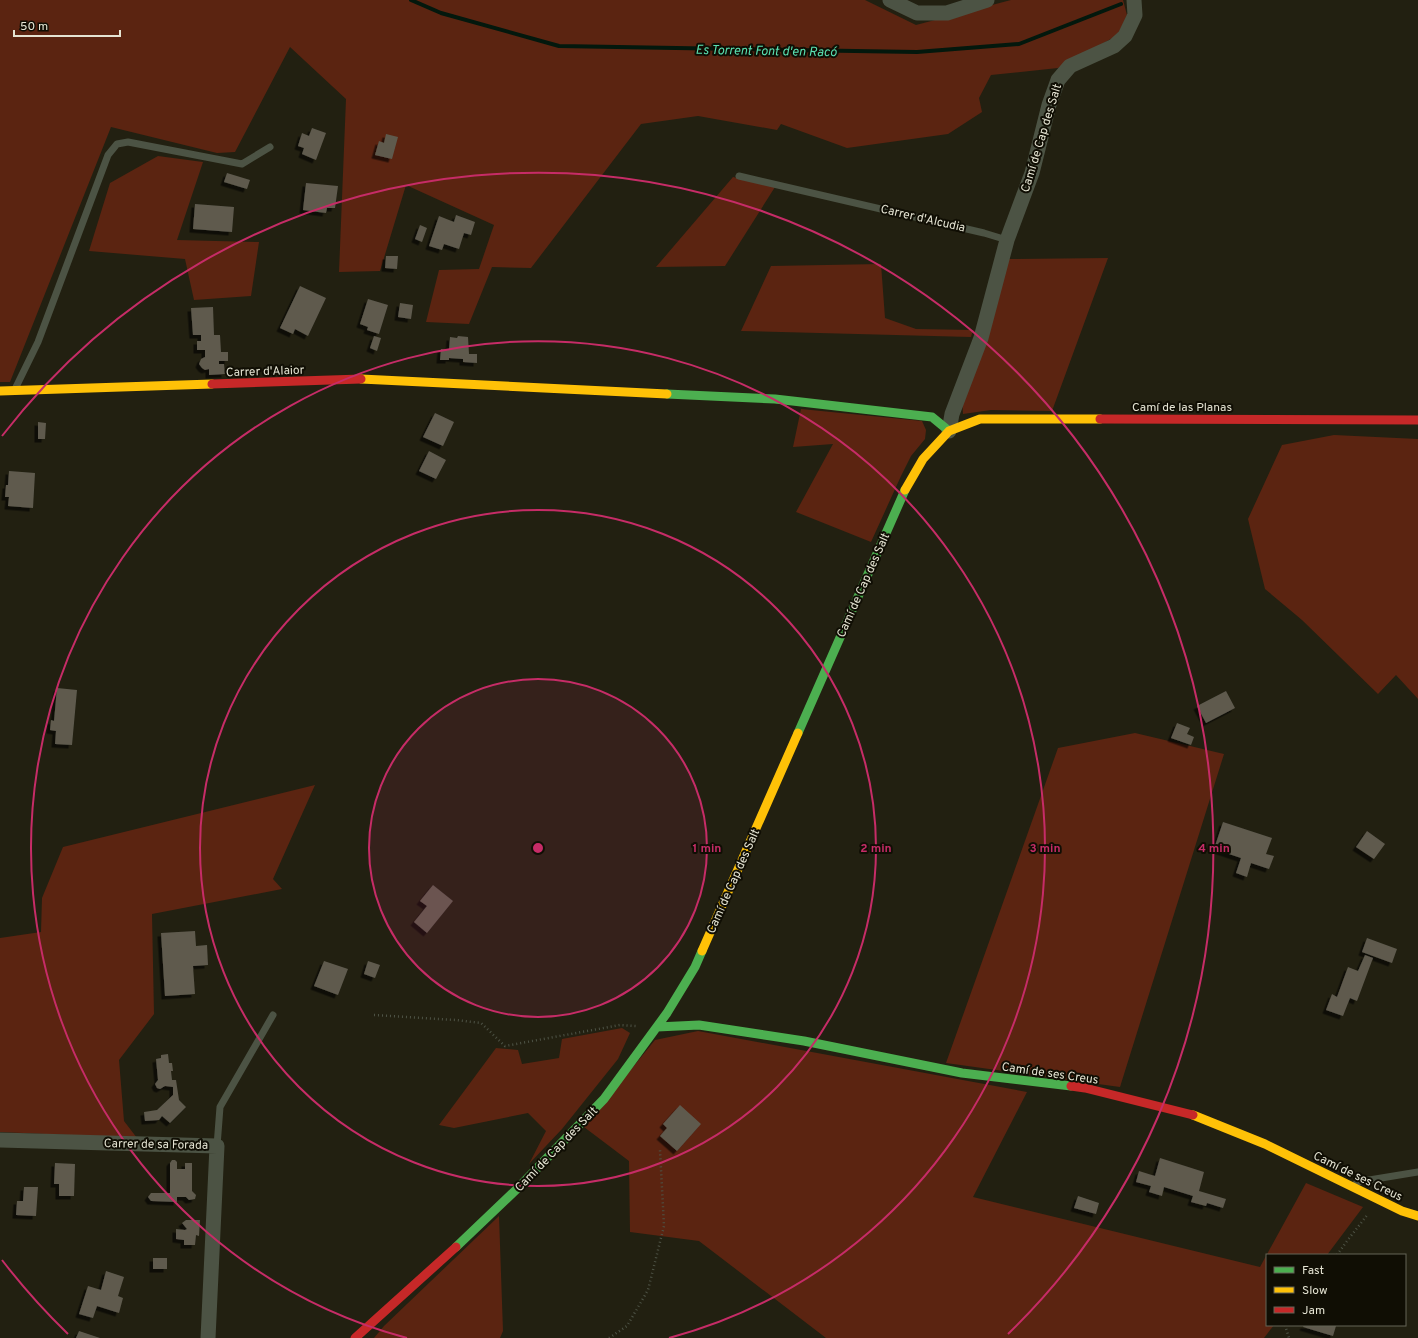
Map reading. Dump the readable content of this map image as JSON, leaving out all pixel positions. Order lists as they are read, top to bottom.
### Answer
{
  "streets": {
    "street": [
      "Camí de Cap des Salt",
      "Carrer d'Alaior",
      "Camí de las Planas",
      "Camí de ses Creus",
      "Carrer de sa Forada"
    ],
    "lane": ["Carrer d'Alcudia"]
  },
  "crossings": [
    ["Camí de Cap des Salt", "Carrer d'Alcudia"],
    ["Camí de Cap des Salt", "Carrer d'Alaior"],
    ["Camí de Cap des Salt", "Camí de las Planas"],
    ["Camí de Cap des Salt", "Camí de ses Creus"],
    ["Carrer d'Alaior", "Camí de las Planas"]
  ],
  "water": ["Es Torrent Font d'en Racó"],
  "legend": ["Fast", "Slow", "Jam"],
  "scale_bar": "50 m",
  "rings": [
    "1 min",
    "2 min",
    "3 min",
    "4 min"
  ]
}
